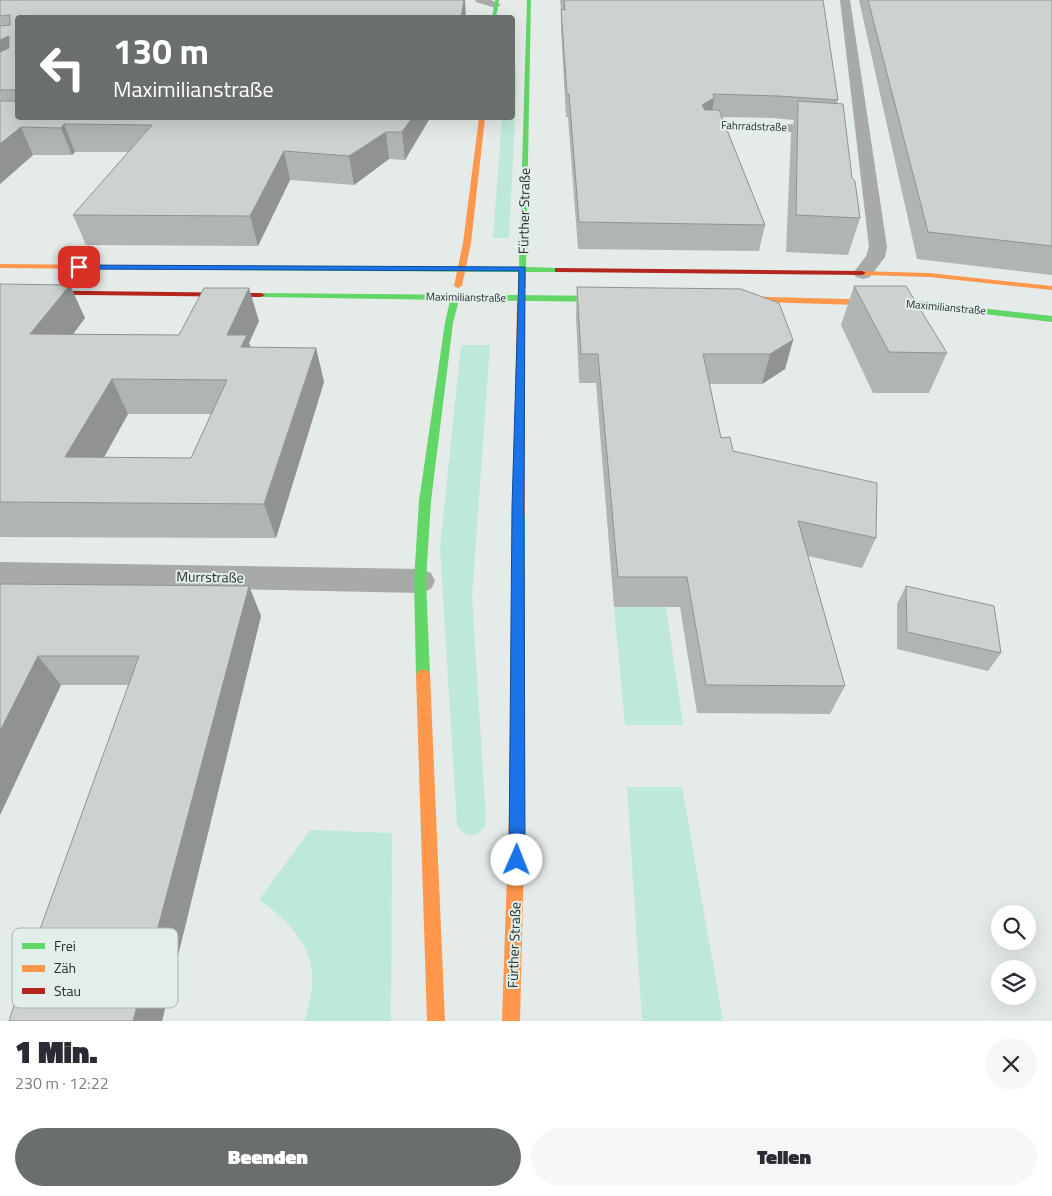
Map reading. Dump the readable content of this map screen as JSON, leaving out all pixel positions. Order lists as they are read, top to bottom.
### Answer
{
  "streets": {
    "main road": ["Fürther Straße", "Maximilianstraße"],
    "street": ["Fahrradstraße", "Murrstraße"]
  },
  "crossings": [
    ["Fürther Straße", "Maximilianstraße"]
  ],
  "legend": ["Frei", "Zäh", "Stau"],
  "page": {
    "turn": ["130 m", "Maximilianstraße"],
    "heading": ["1 Min.", "230 m · 12:22"],
    "buttons": ["Beenden", "Teilen"]
  }
}
